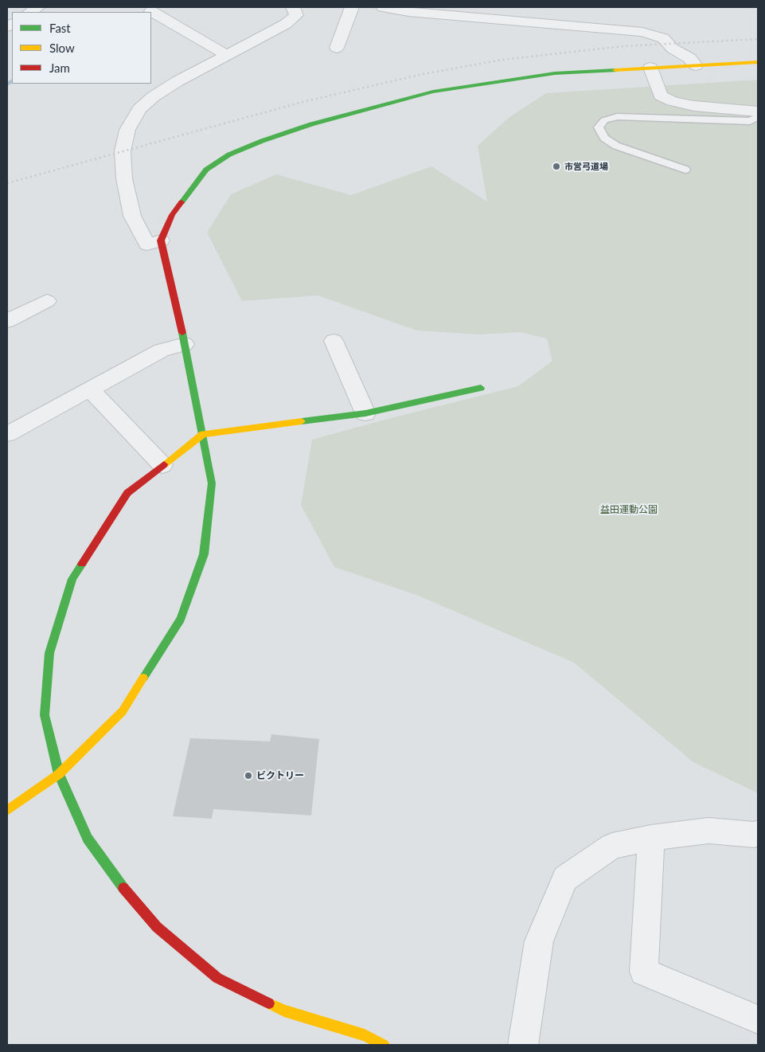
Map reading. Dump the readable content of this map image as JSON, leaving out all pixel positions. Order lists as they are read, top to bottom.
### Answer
{
  "parks": ["益田運動公園"],
  "places": ["市営弓道場", "ビクトリー"],
  "legend": ["Fast", "Slow", "Jam"]
}
